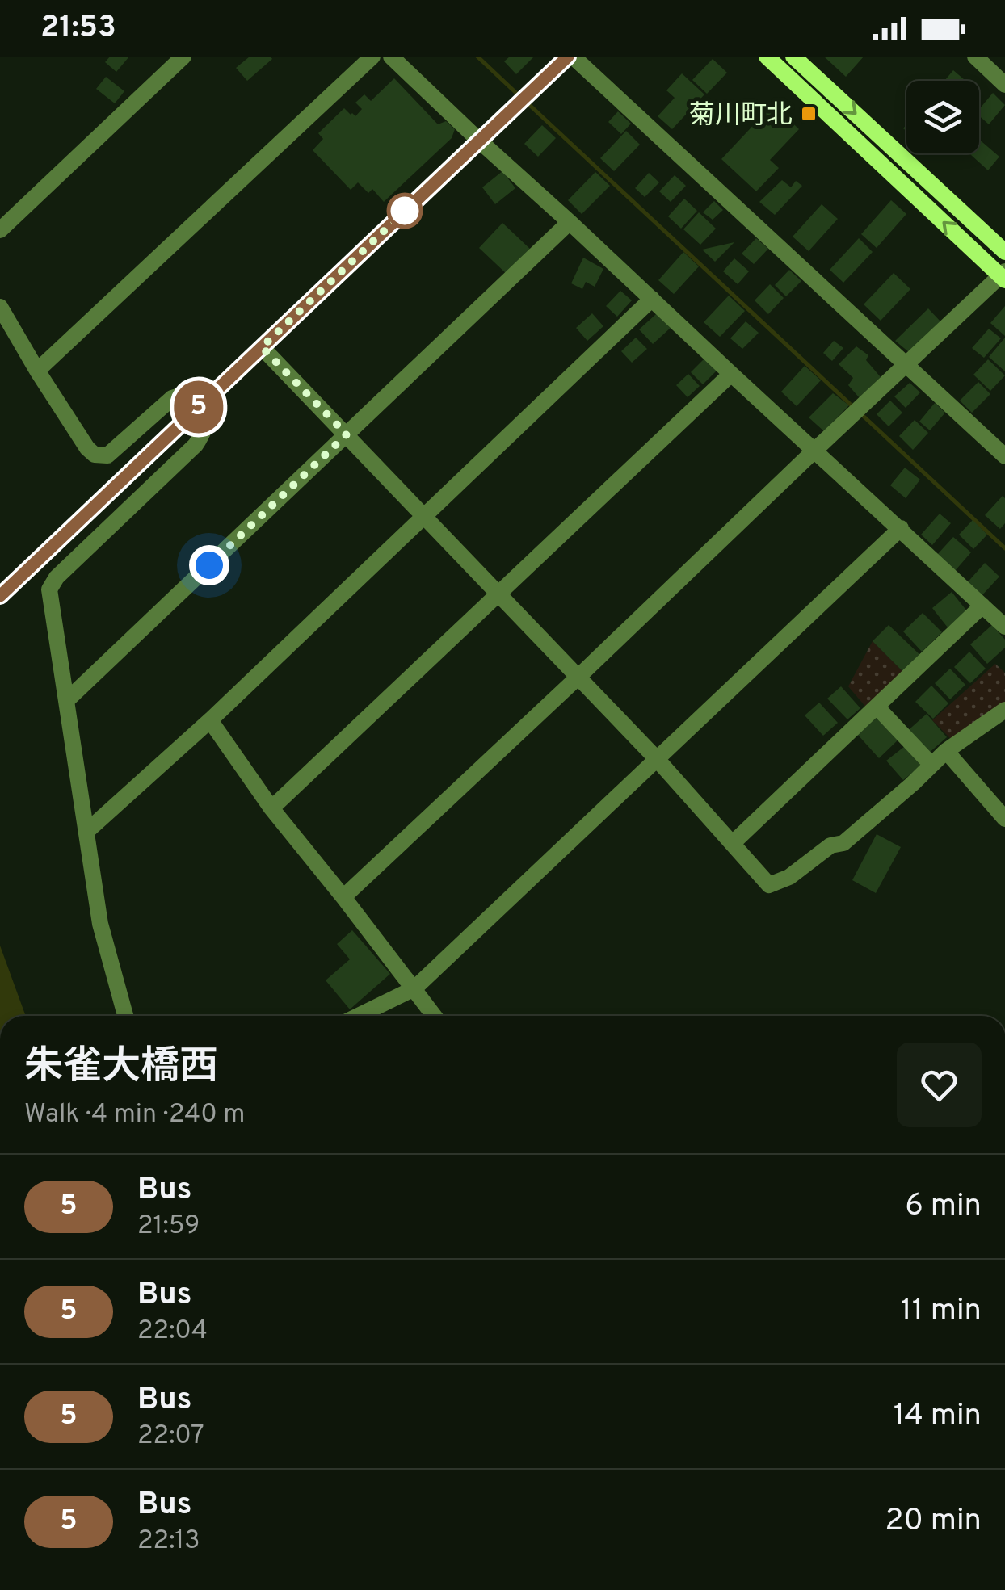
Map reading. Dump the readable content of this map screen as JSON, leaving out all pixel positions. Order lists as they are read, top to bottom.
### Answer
{
  "places": {
    "transit": ["菊川町北"]
  },
  "lines": ["bus line 5"],
  "page": {
    "status": "21:53",
    "on_map": "5",
    "heading": ["朱雀大橋西", "Walk · 4 min · 240 m"],
    "list": [
      {
        "mark": "5",
        "name": "Bus",
        "note": "21:59",
        "value": "6 min"
      },
      {
        "mark": "5",
        "name": "Bus",
        "note": "22:04",
        "value": "11 min"
      },
      {
        "mark": "5",
        "name": "Bus",
        "note": "22:07",
        "value": "14 min"
      },
      {
        "mark": "5",
        "name": "Bus",
        "note": "22:13",
        "value": "20 min"
      }
    ]
  }
}
